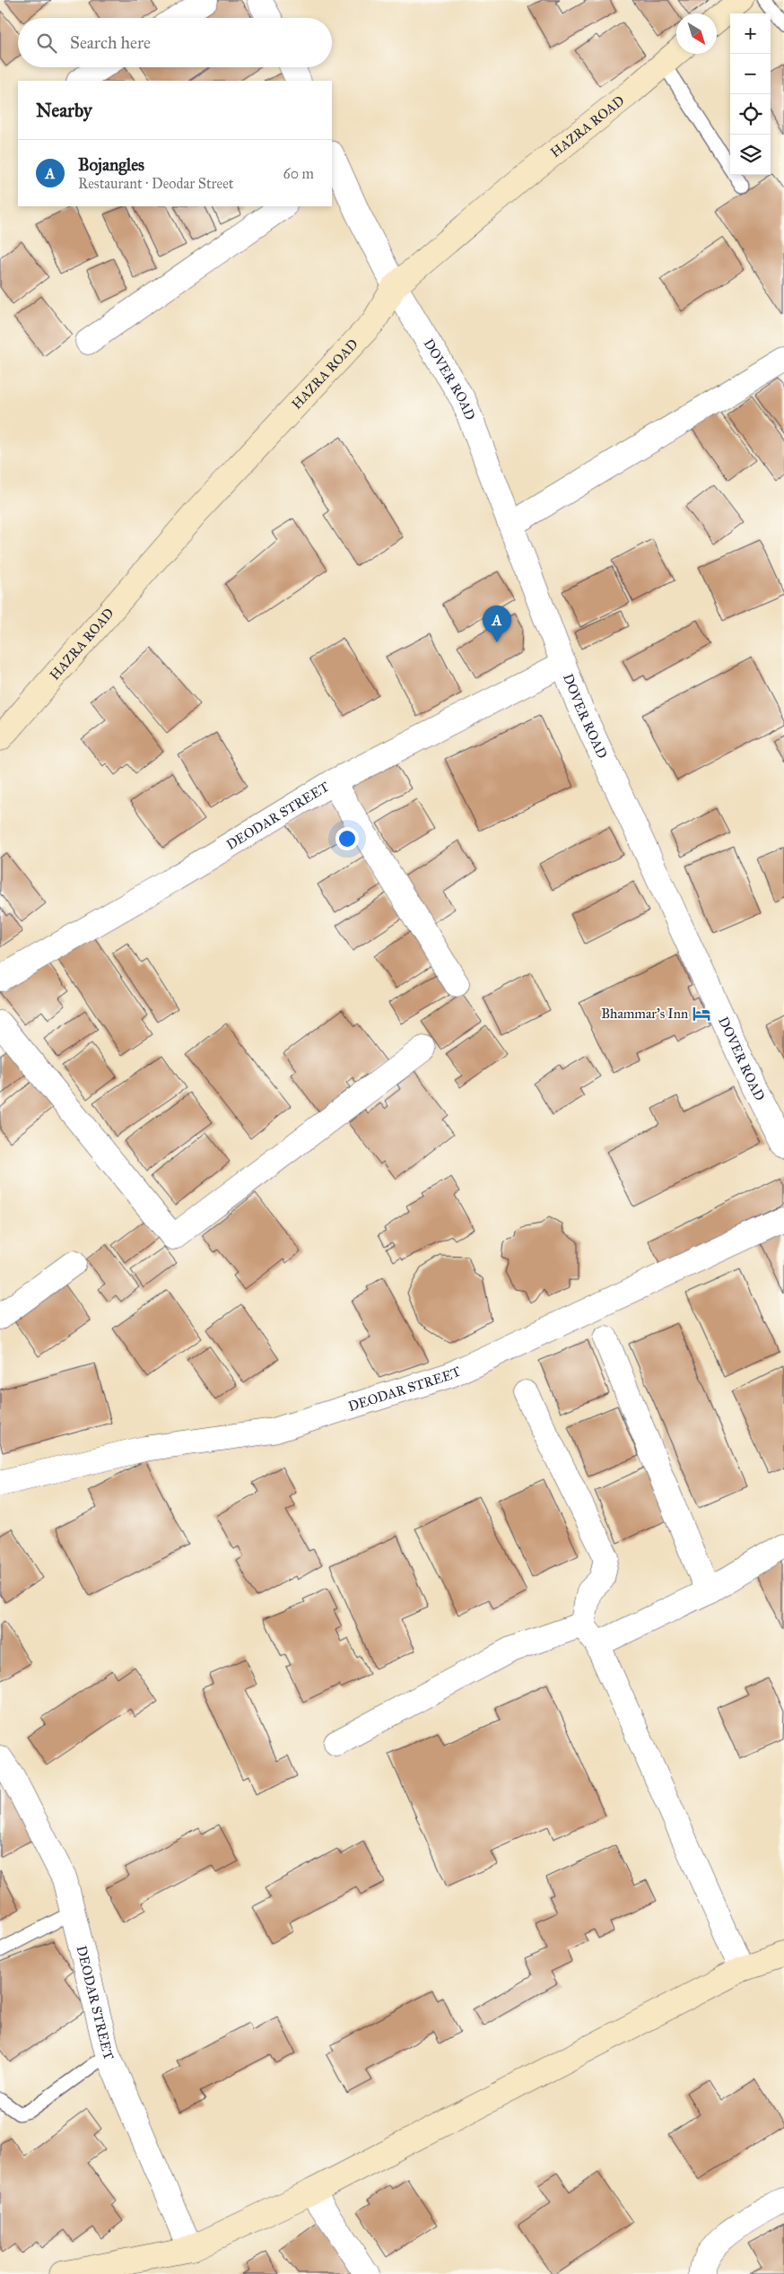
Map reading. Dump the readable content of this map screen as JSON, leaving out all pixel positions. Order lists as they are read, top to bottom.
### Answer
{
  "streets": {
    "main road": ["HAZRA ROAD"],
    "street": ["DOVER ROAD", "DEODAR STREET"]
  },
  "crossings": [
    ["HAZRA ROAD", "DOVER ROAD"],
    ["DOVER ROAD", "DEODAR STREET"]
  ],
  "places": {
    "hotel": ["Bhammar's Inn"]
  },
  "north": "bottom right",
  "page": {
    "map_buttons": ["+", "−"],
    "search": "Search here",
    "heading": "Nearby",
    "list": [
      {
        "mark": "A",
        "name": "Bojangles",
        "note": "Restaurant · Deodar Street",
        "value": "60 m"
      }
    ],
    "pins": "A"
  }
}
